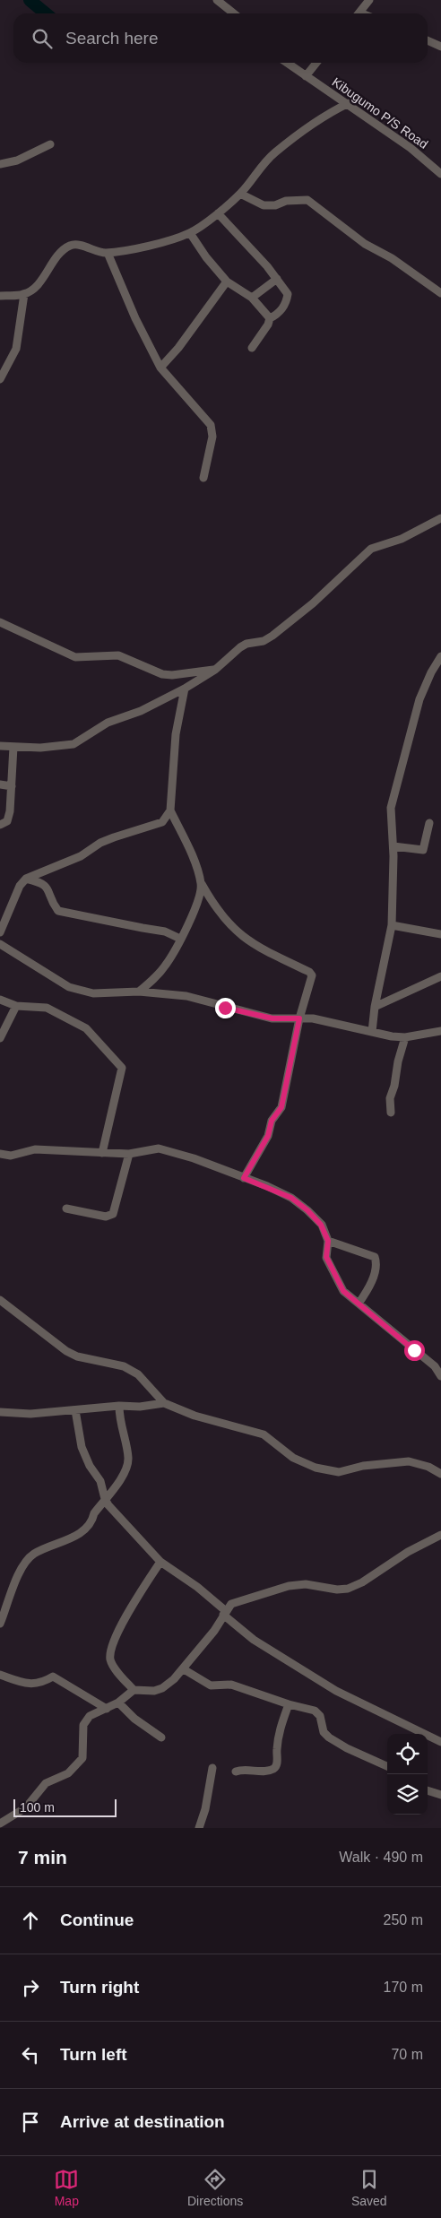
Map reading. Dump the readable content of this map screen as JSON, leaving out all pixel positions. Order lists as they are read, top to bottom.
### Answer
{
  "streets": {
    "street": ["Kibugumo P/S Road"]
  },
  "scale_bar": "100 m",
  "page": {
    "search": "Search here",
    "scale": "100 m",
    "heading": ["7 min", "Walk · 490 m"],
    "list": [
      ["Continue", "250 m"],
      ["Turn right", "170 m"],
      ["Turn left", "70 m"],
      "Arrive at destination"
    ],
    "nav": ["Map", "Directions", "Saved"]
  }
}
